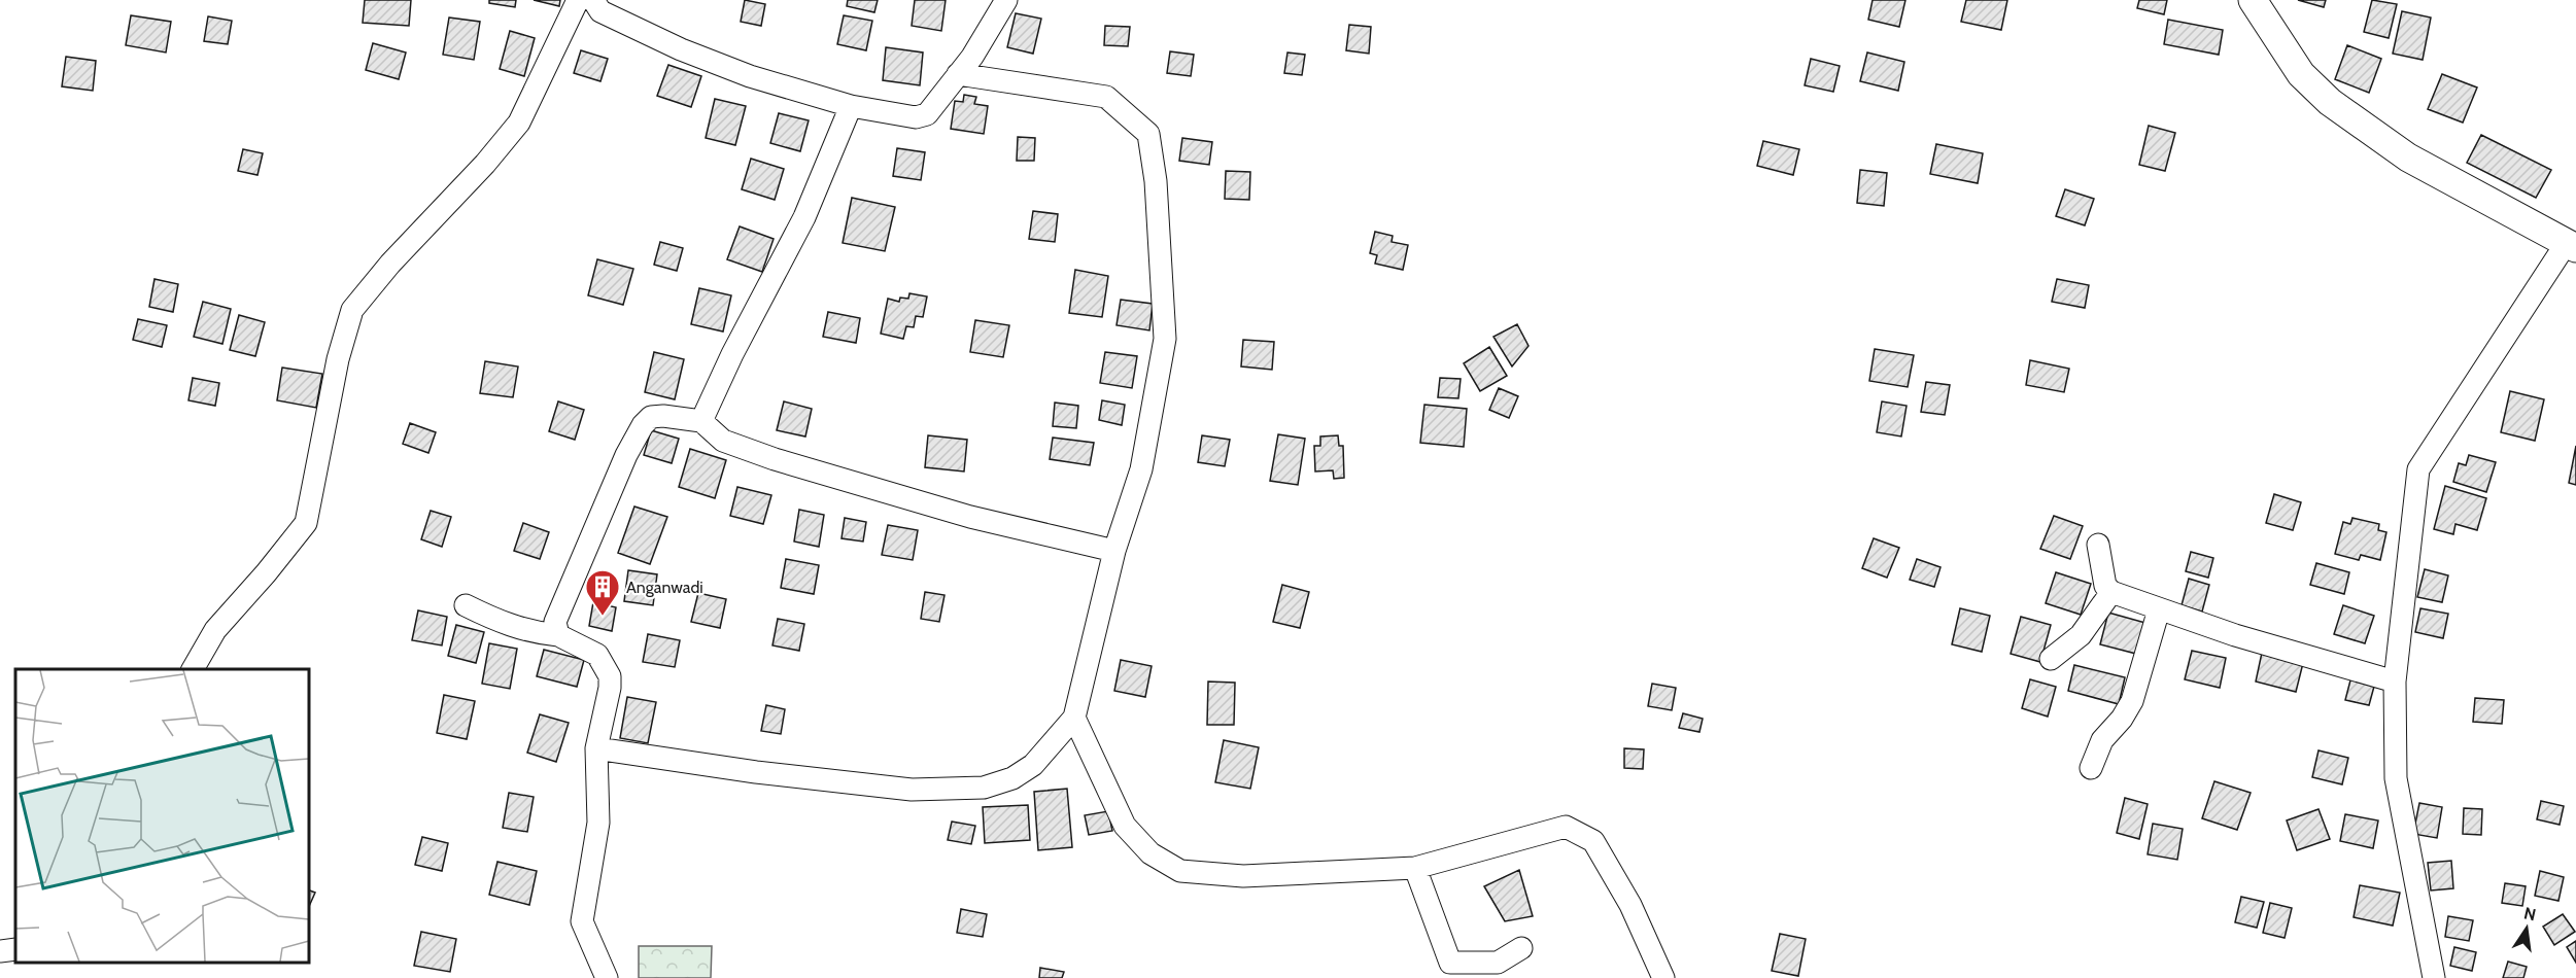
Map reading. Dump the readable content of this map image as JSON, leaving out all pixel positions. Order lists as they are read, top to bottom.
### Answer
{
  "places": {
    "building": ["Anganwadi"]
  },
  "north": "top"
}
